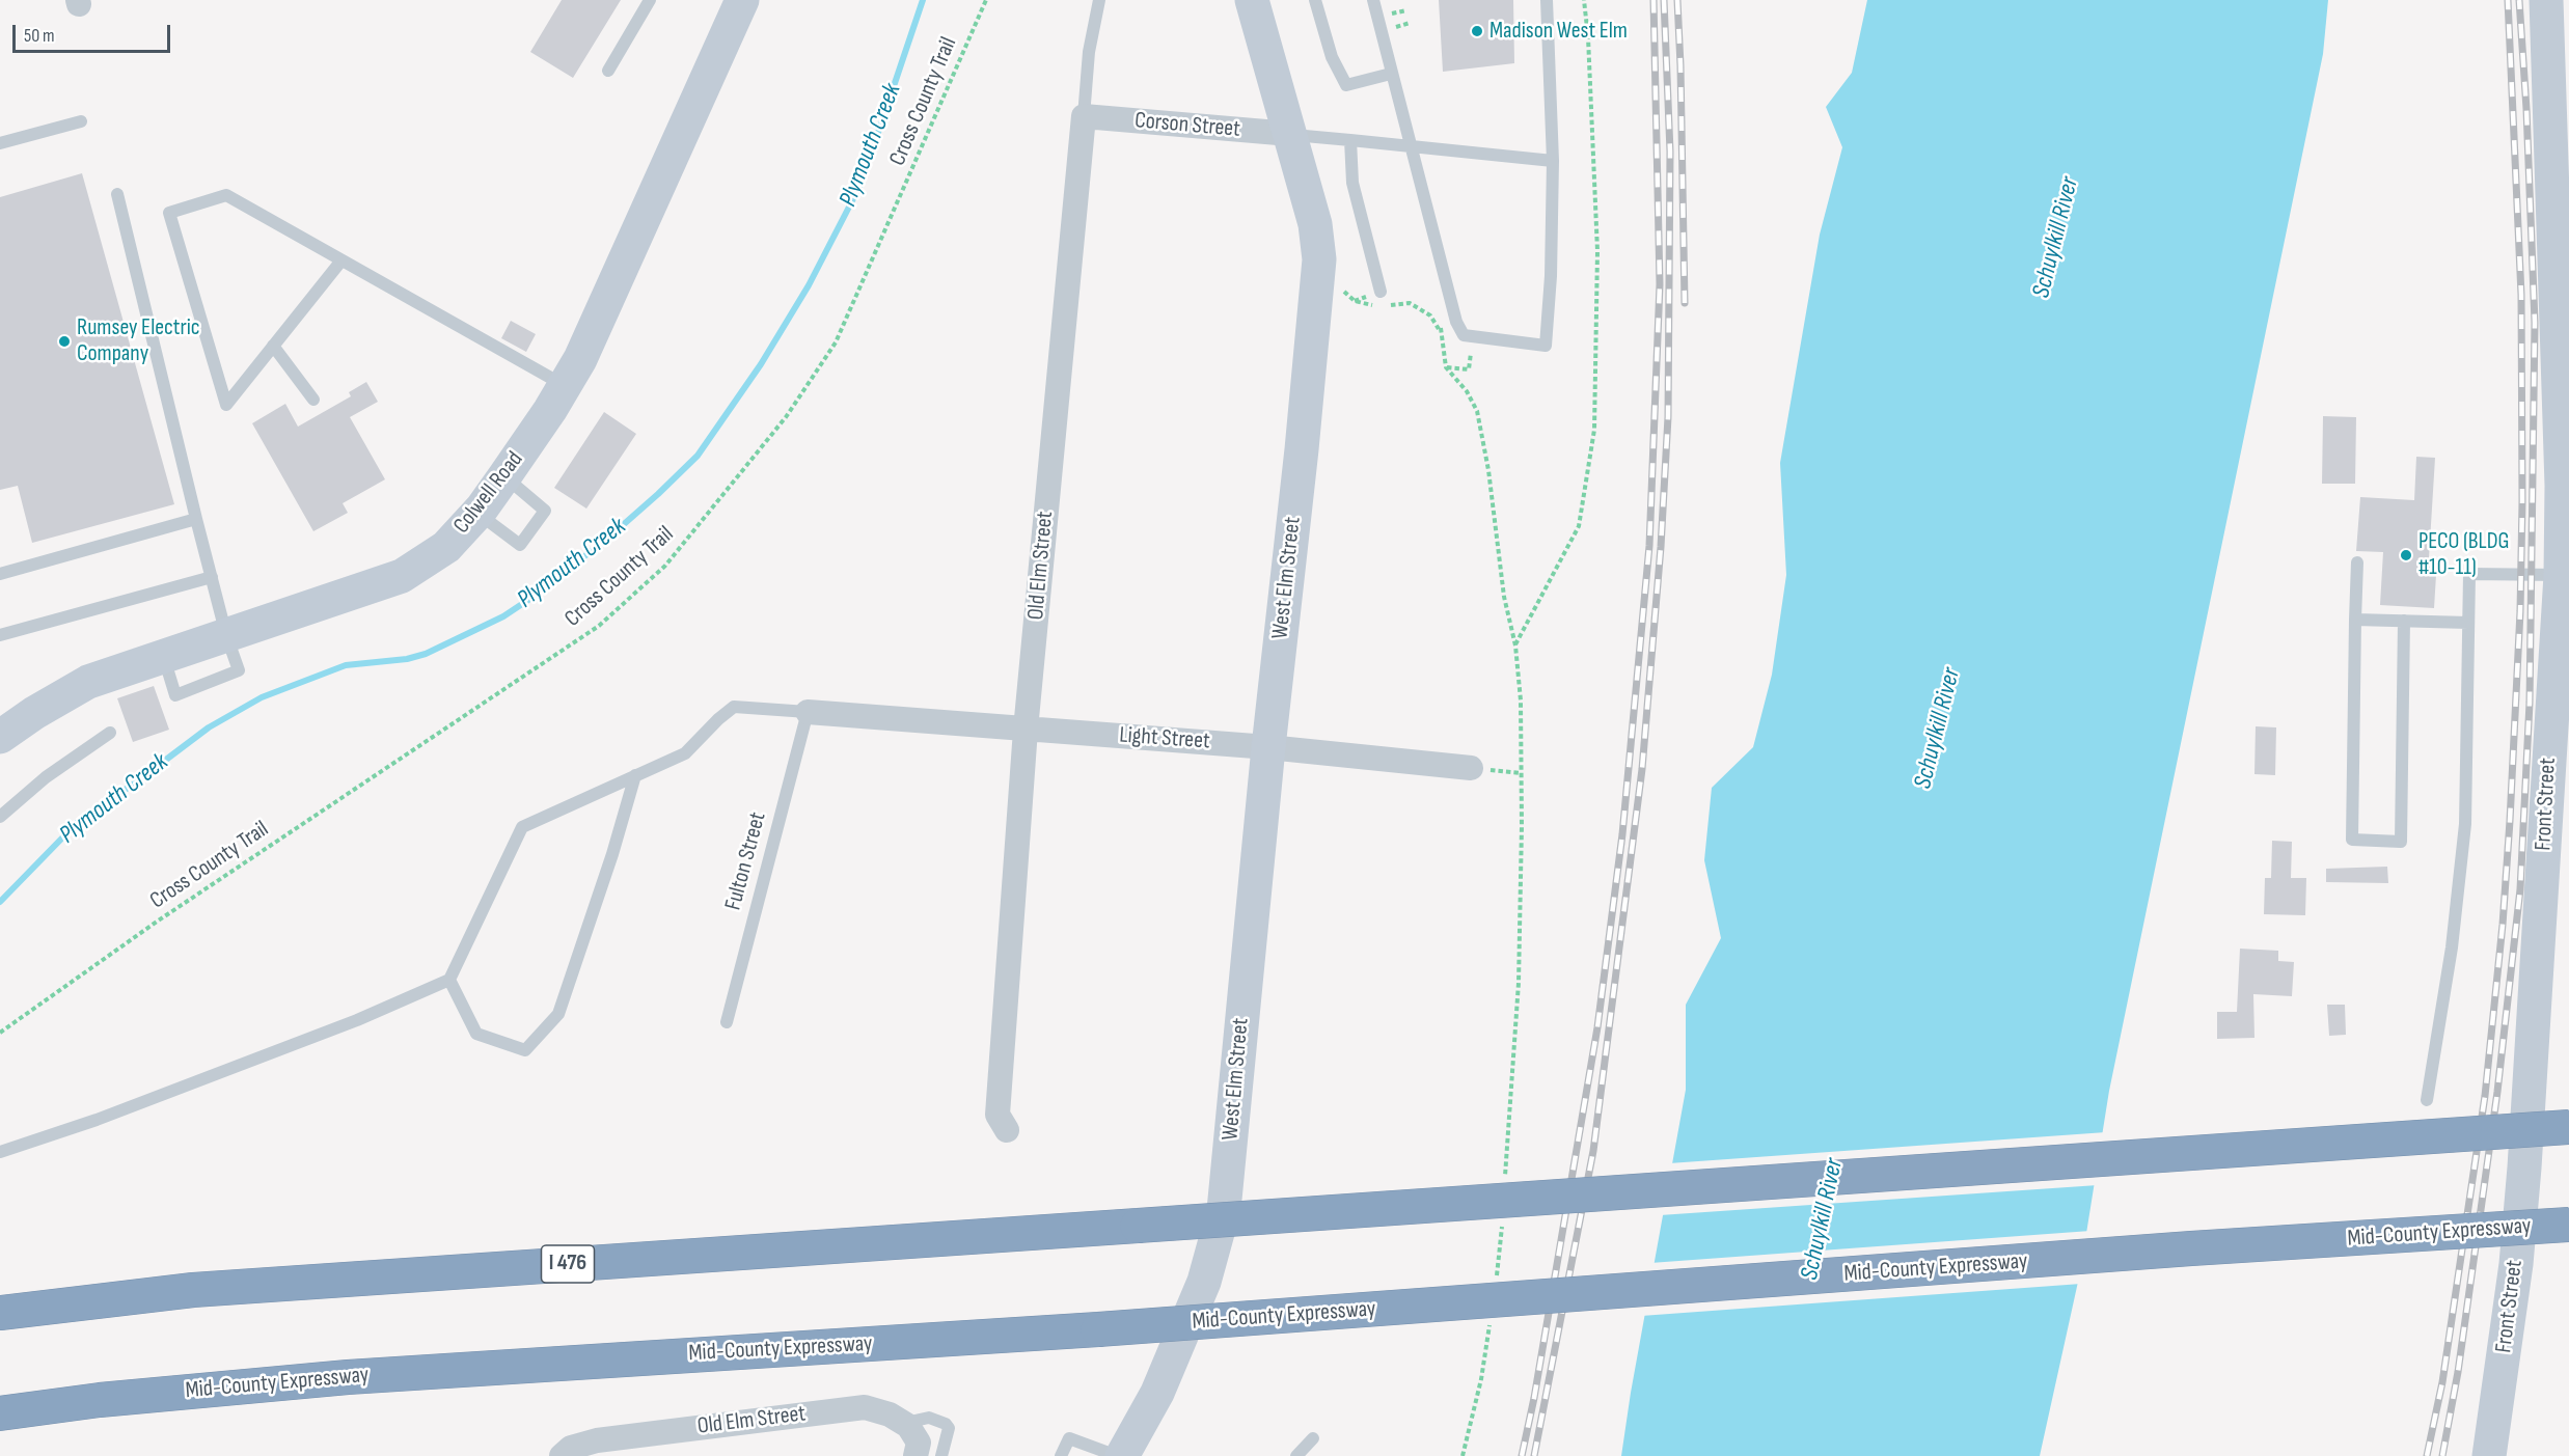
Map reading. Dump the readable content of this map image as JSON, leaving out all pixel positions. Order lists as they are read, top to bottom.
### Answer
{
  "streets": {
    "highway": ["Mid-County Expressway", "I 476"],
    "main road": ["Colwell Road", "West Elm Street", "Front Street"],
    "street": ["Corson Street", "Old Elm Street", "Light Street"],
    "lane": ["Fulton Street"],
    "path": ["Cross County Trail"]
  },
  "crossings": [
    ["Corson Street", "Old Elm Street"],
    ["Corson Street", "West Elm Street"],
    ["Old Elm Street", "Light Street"],
    ["West Elm Street", "Light Street"],
    ["Light Street", "Fulton Street"]
  ],
  "water": ["Plymouth Creek", "Schuylkill River"],
  "places": ["Madison West Elm", "Rumsey Electric Company", "PECO (BLDG #10-11)"],
  "scale_bar": "50 m"
}
